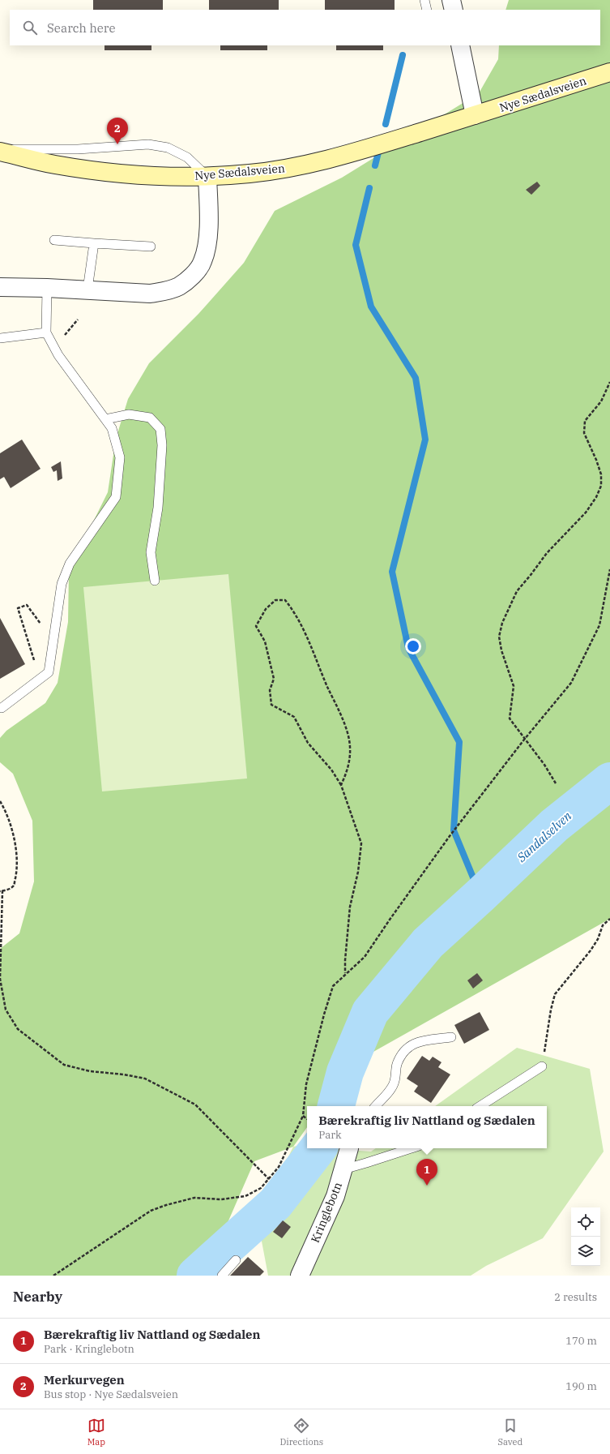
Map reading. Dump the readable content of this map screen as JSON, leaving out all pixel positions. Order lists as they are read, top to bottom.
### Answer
{
  "streets": {
    "main road": ["Nye Sædalsveien"],
    "street": ["Kringlebotn"]
  },
  "water": ["Sandalselven"],
  "page": {
    "search": "Search here",
    "pins": ["2", "1"],
    "popup": ["Bærekraftig liv Nattland og Sædalen", "Park"],
    "heading": ["Nearby", "2 results"],
    "list": [
      {
        "mark": "1",
        "name": "Bærekraftig liv Nattland og Sædalen",
        "note": "Park · Kringlebotn",
        "value": "170 m"
      },
      {
        "mark": "2",
        "name": "Merkurvegen",
        "note": "Bus stop · Nye Sædalsveien",
        "value": "190 m"
      }
    ],
    "nav": ["Map", "Directions", "Saved"]
  }
}
